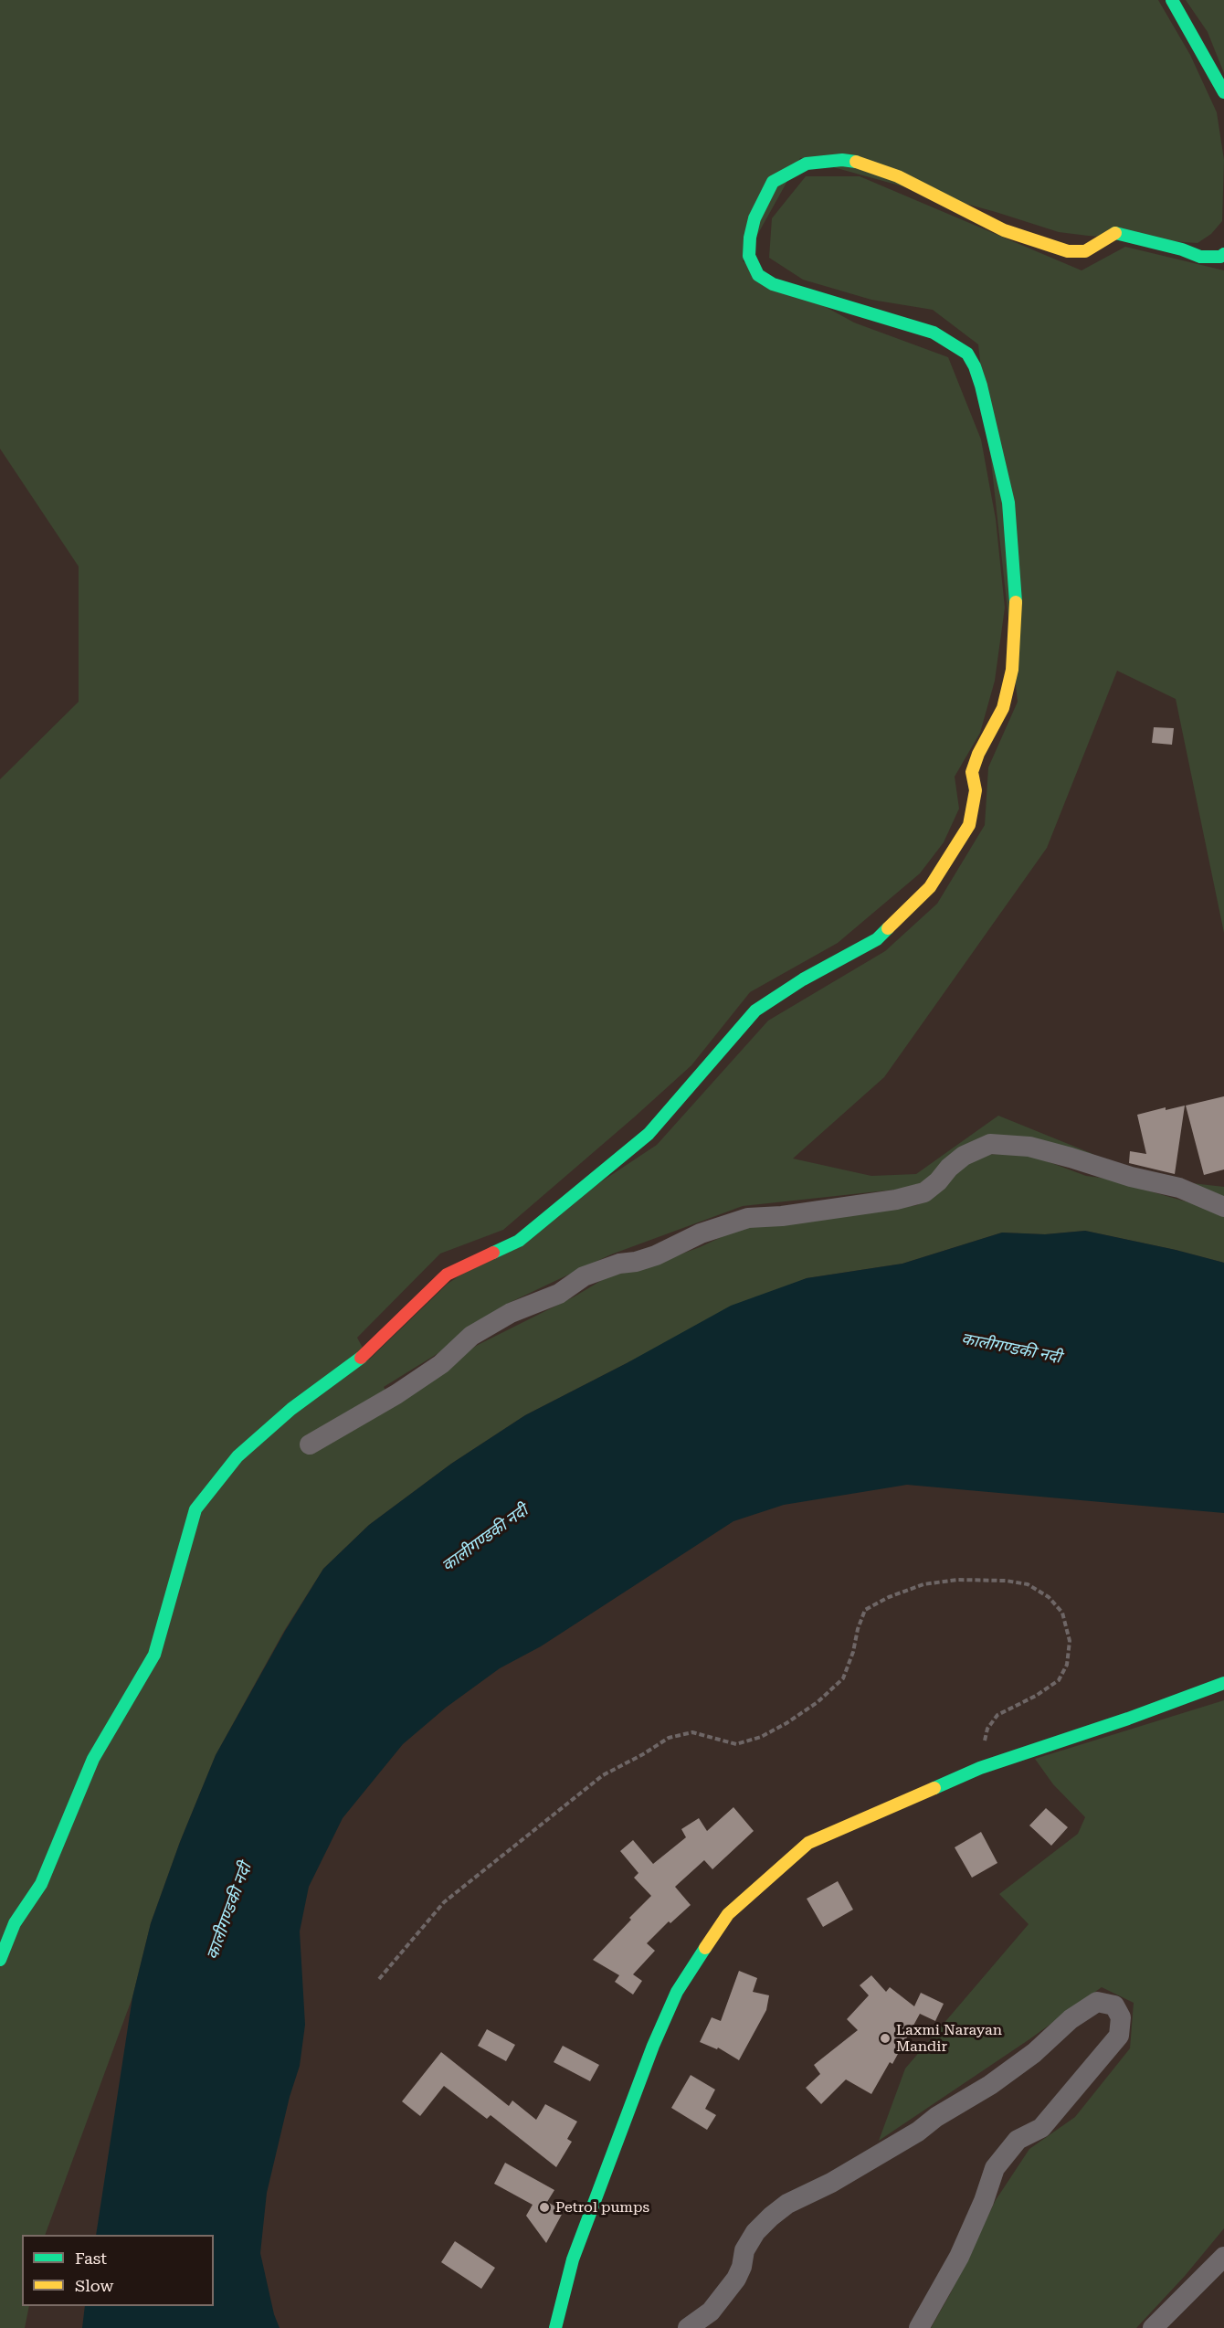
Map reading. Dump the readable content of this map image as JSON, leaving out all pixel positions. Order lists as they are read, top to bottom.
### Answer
{
  "water": ["कालीगण्डकी नदी"],
  "places": ["Laxmi Narayan Mandir", "Petrol pumps"],
  "legend": ["Fast", "Slow"]
}
